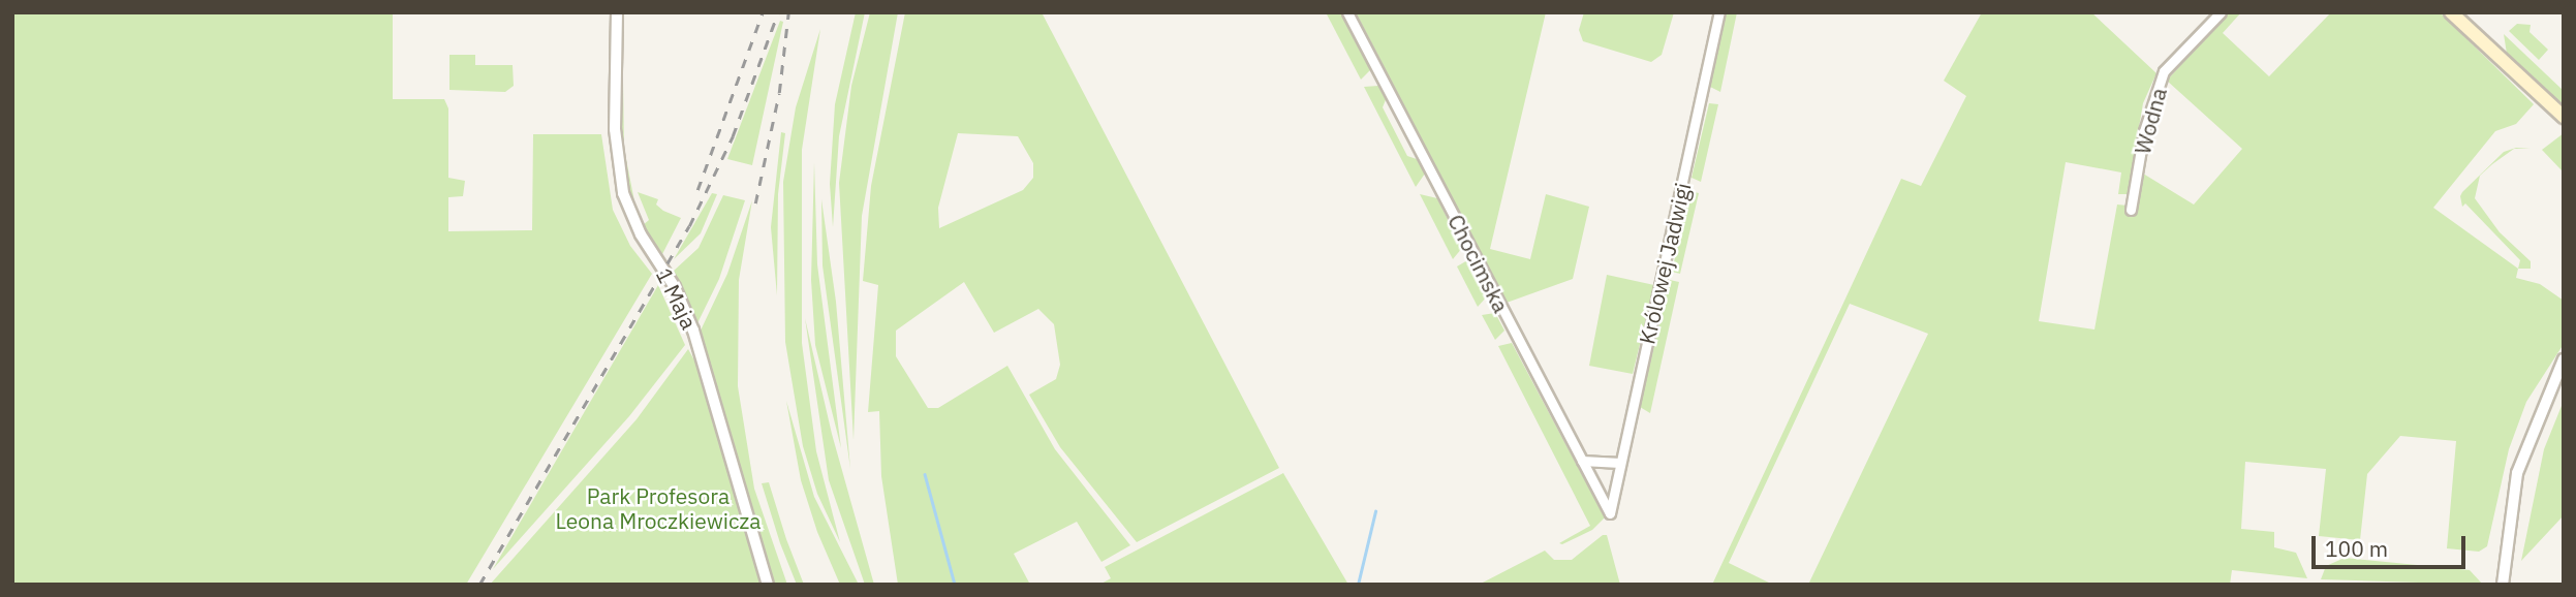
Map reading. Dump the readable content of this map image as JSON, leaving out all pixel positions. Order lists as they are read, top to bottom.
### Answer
{
  "streets": {
    "street": [
      "Wodna",
      "Chocimska",
      "Królowej Jadwigi",
      "1 Maja"
    ]
  },
  "crossings": [
    ["Chocimska", "Królowej Jadwigi"]
  ],
  "parks": ["Park Profesora Leona Mroczkiewicza"],
  "scale_bar": "100 m"
}
